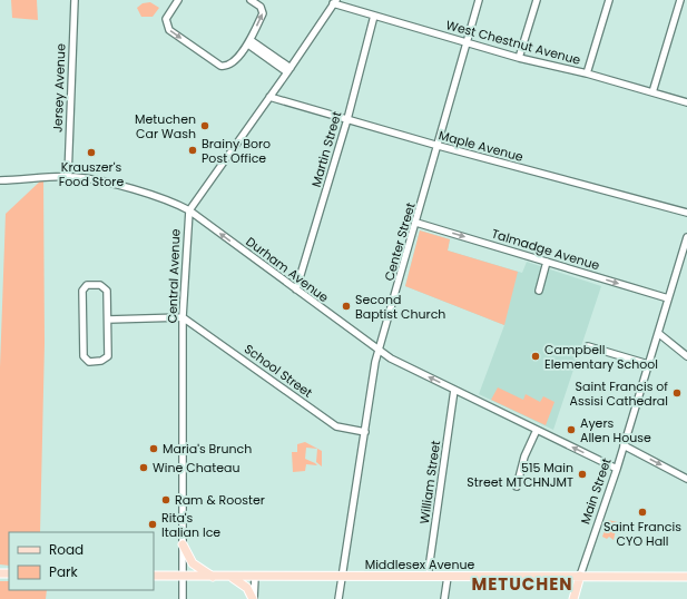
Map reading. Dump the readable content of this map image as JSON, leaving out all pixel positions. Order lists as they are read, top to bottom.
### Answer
{
  "streets": {
    "main road": ["Main Street", "Middlesex Avenue"],
    "street": [
      "West Chestnut Avenue",
      "Jersey Avenue",
      "Maple Avenue",
      "Martin Street",
      "Center Street",
      "Talmadge Avenue",
      "Durham Avenue",
      "Central Avenue",
      "School Street",
      "William Street"
    ]
  },
  "crossings": [
    ["West Chestnut Avenue", "Martin Street"],
    ["West Chestnut Avenue", "Center Street"],
    ["Jersey Avenue", "Durham Avenue"],
    ["Maple Avenue", "Martin Street"],
    ["Maple Avenue", "Center Street"],
    ["Martin Street", "Durham Avenue"],
    ["Center Street", "Talmadge Avenue"],
    ["Center Street", "Durham Avenue"],
    ["Center Street", "School Street"],
    ["Center Street", "Middlesex Avenue"],
    ["Talmadge Avenue", "Main Street"],
    ["Durham Avenue", "Central Avenue"],
    ["Durham Avenue", "William Street"],
    ["Durham Avenue", "Main Street"],
    ["Central Avenue", "School Street"],
    ["Central Avenue", "Middlesex Avenue"],
    ["William Street", "Middlesex Avenue"],
    ["Main Street", "Middlesex Avenue"]
  ],
  "one_way": ["Talmadge Avenue", "Durham Avenue"],
  "districts": ["METUCHEN"],
  "places": [
    "Metuchen Car Wash",
    "Brainy Boro Post Office",
    "Krauszer's Food Store",
    "Second Baptist Church",
    "Campbell Elementary School",
    "Saint Francis of Assisi Cathedral",
    "Ayers Allen House",
    "Maria's Brunch",
    "Wine Chateau",
    "515 Main Street MTCHNJMT",
    "Ram & Rooster",
    "Saint Francis CYO Hall",
    "Rita's Italian Ice"
  ],
  "legend": ["Road", "Park"]
}
